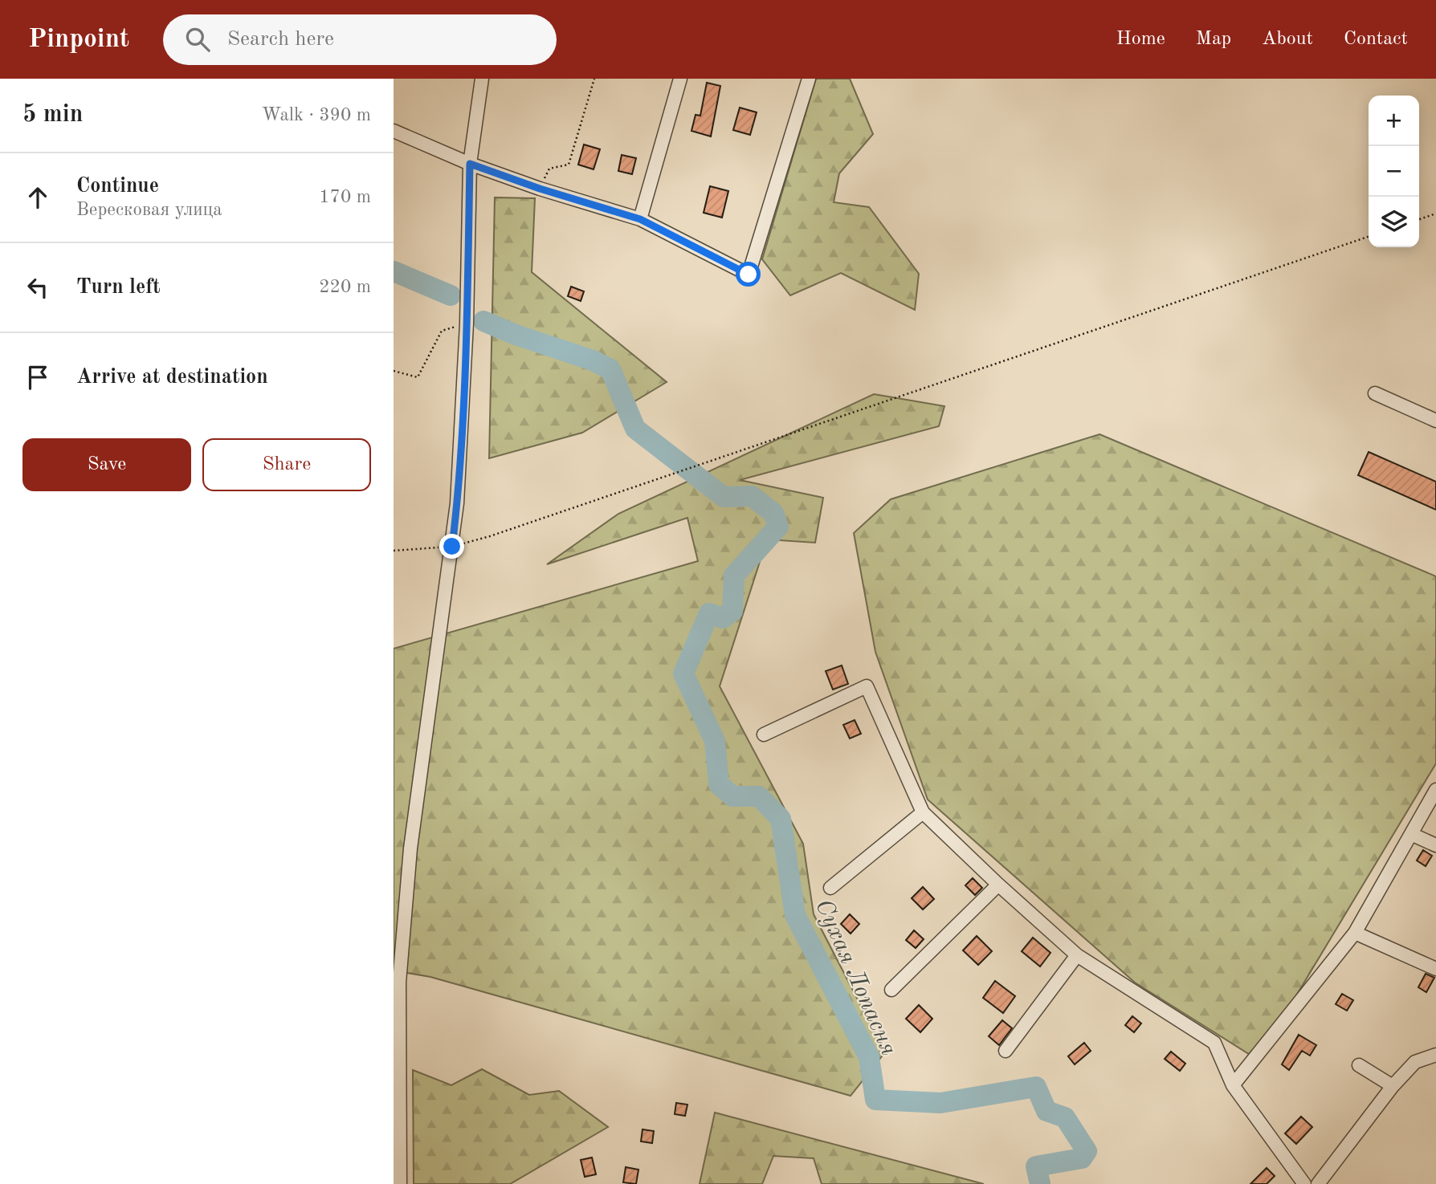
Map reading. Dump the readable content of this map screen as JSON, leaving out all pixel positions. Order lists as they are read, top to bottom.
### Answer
{
  "water": ["Сухая Лопасня"],
  "page": {
    "header": "Pinpoint",
    "search": "Search here",
    "nav": [
      "Home",
      "Map",
      "About",
      "Contact"
    ],
    "heading": ["5 min", "Walk · 390 m"],
    "map_buttons": ["+", "−"],
    "list": [
      ["Continue", "Вересковая улица", "170 m"],
      ["Turn left", "220 m"],
      "Arrive at destination"
    ],
    "buttons": ["Save", "Share"]
  }
}
